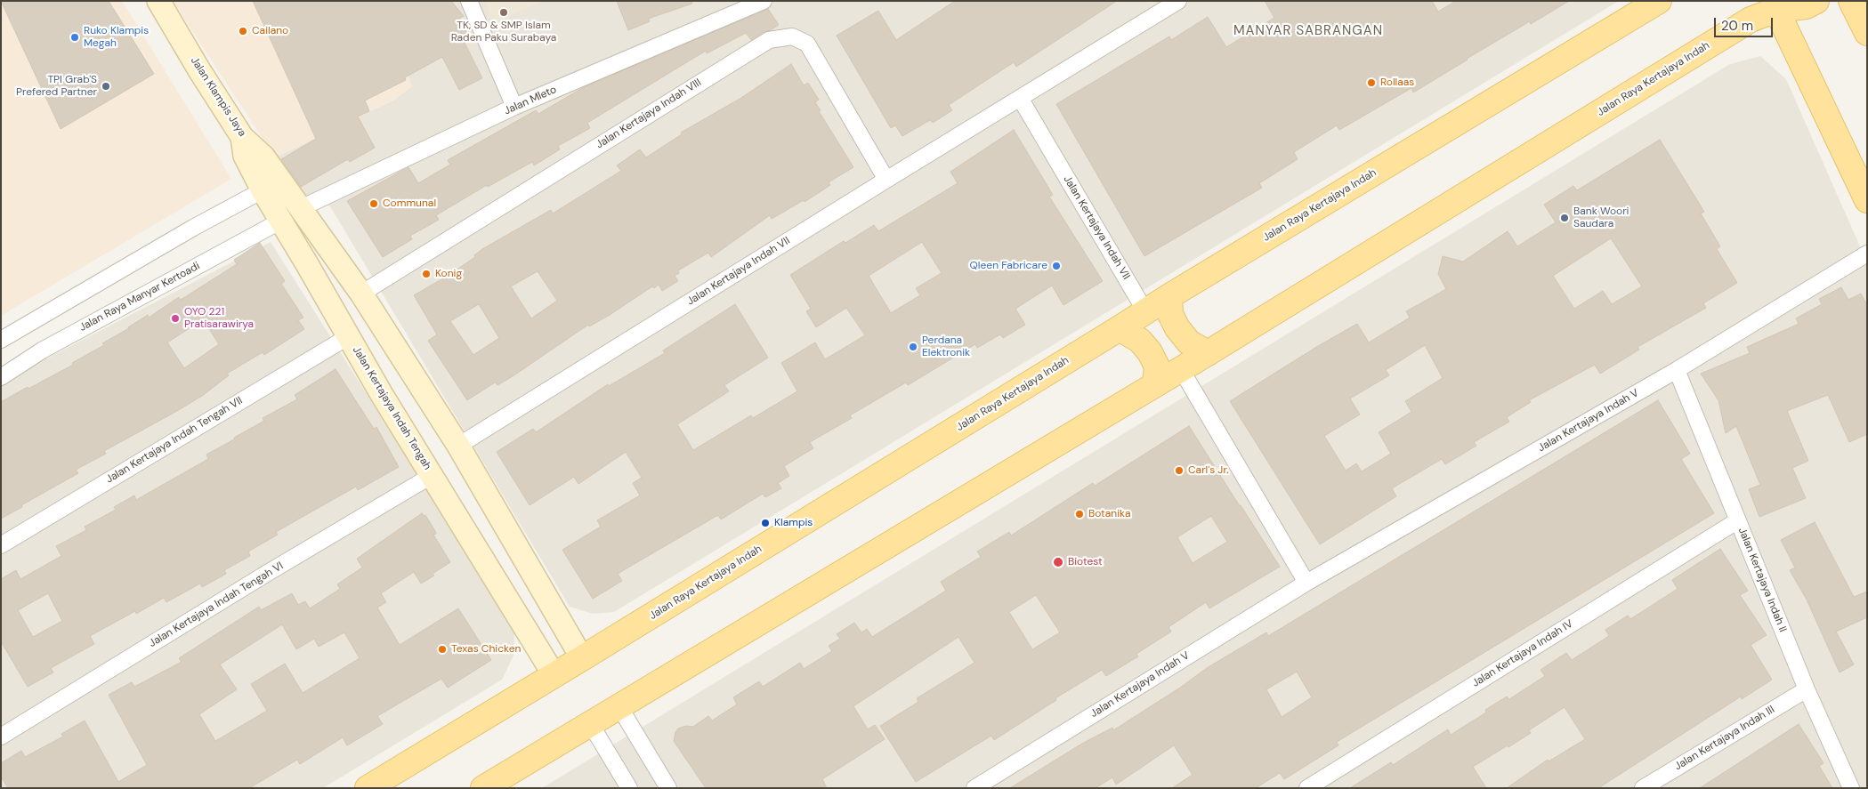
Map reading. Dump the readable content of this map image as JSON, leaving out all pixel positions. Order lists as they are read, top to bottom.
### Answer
{
  "streets": {
    "main road": ["Jalan Raya Kertajaya Indah", "Jalan Klampis Jaya", "Jalan Kertajaya Indah Tengah"],
    "street": [
      "Jalan Mleto",
      "Jalan Kertajaya Indah VIII",
      "Jalan Kertajaya Indah VII",
      "Jalan Raya Manyar Kertoadi",
      "Jalan Kertajaya Indah V",
      "Jalan Kertajaya Indah Tengah VII",
      "Jalan Kertajaya Indah II",
      "Jalan Kertajaya Indah Tengah VI",
      "Jalan Kertajaya Indah IV",
      "Jalan Kertajaya Indah III"
    ]
  },
  "crossings": [
    ["Jalan Raya Kertajaya Indah", "Jalan Kertajaya Indah VII"],
    ["Jalan Raya Kertajaya Indah", "Jalan Kertajaya Indah Tengah"],
    ["Jalan Klampis Jaya", "Jalan Mleto"],
    ["Jalan Klampis Jaya", "Jalan Raya Manyar Kertoadi"],
    ["Jalan Klampis Jaya", "Jalan Kertajaya Indah Tengah"],
    ["Jalan Mleto", "Jalan Raya Manyar Kertoadi"],
    ["Jalan Mleto", "Jalan Kertajaya Indah Tengah"],
    ["Jalan Kertajaya Indah VIII", "Jalan Kertajaya Indah VII"],
    ["Jalan Raya Manyar Kertoadi", "Jalan Kertajaya Indah Tengah"],
    ["Jalan Kertajaya Indah Tengah", "Jalan Kertajaya Indah Tengah VII"],
    ["Jalan Kertajaya Indah Tengah", "Jalan Kertajaya Indah Tengah VI"],
    ["Jalan Kertajaya Indah V", "Jalan Kertajaya Indah II"],
    ["Jalan Kertajaya Indah II", "Jalan Kertajaya Indah IV"],
    ["Jalan Kertajaya Indah II", "Jalan Kertajaya Indah III"]
  ],
  "districts": ["MANYAR SABRANGAN"],
  "places": [
    "TK, SD & SMP Islam Raden Paku Surabaya",
    "Cailano",
    "Ruko Klampis Megah",
    "Rollaas",
    "TPI Grab'S Prefered Partner",
    "Communal",
    "Bank Woori Saudara",
    "Qleen Fabricare",
    "Konig",
    "OYO 221 Pratisarawirya",
    "Perdana Elektronik",
    "Carl's Jr.",
    "Botanika",
    "Klampis",
    "Biotest",
    "Texas Chicken"
  ],
  "scale_bar": "20 m"
}
